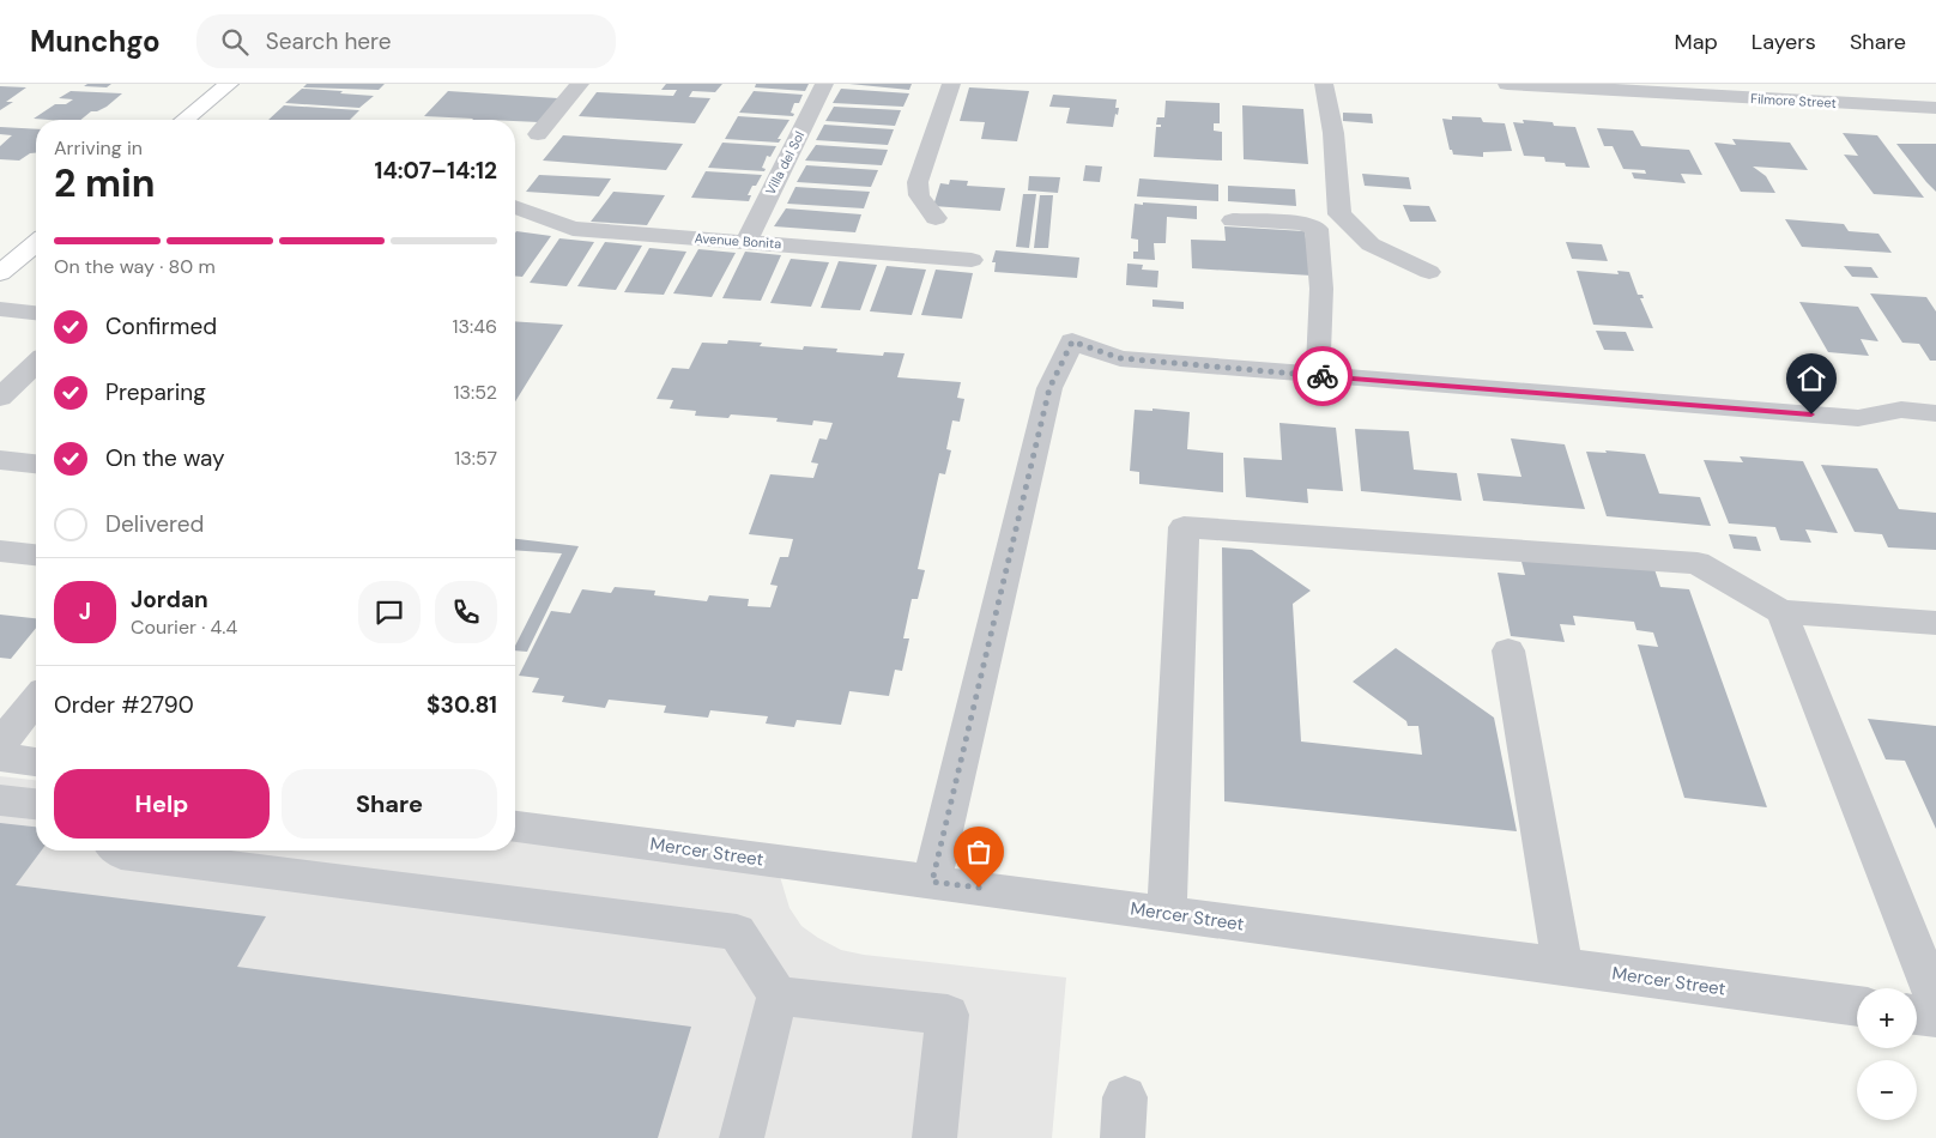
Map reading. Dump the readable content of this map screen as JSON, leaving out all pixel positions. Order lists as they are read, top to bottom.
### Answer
{
  "streets": {
    "street": [
      "Filmore Street",
      "Villa del Sol",
      "Avenue Bonita",
      "Mercer Street"
    ]
  },
  "crossings": [
    ["Villa del Sol", "Avenue Bonita"]
  ],
  "page": {
    "header": "Munchgo",
    "search": "Search here",
    "nav": ["Map", "Layers", "Share"],
    "heading": ["2 min", "Arriving in", "14:07–14:12"],
    "panel": [
      "Jordan",
      "Courier · 4.4",
      "Order #2790",
      "$30.81"
    ],
    "bar": "On the way · 80 m",
    "list": [
      ["Confirmed", "13:46"],
      ["Preparing", "13:52"],
      ["On the way", "13:57"],
      "Delivered"
    ],
    "round": "J",
    "buttons": ["Help", "Share"],
    "map_buttons": ["+", "−"]
  }
}
